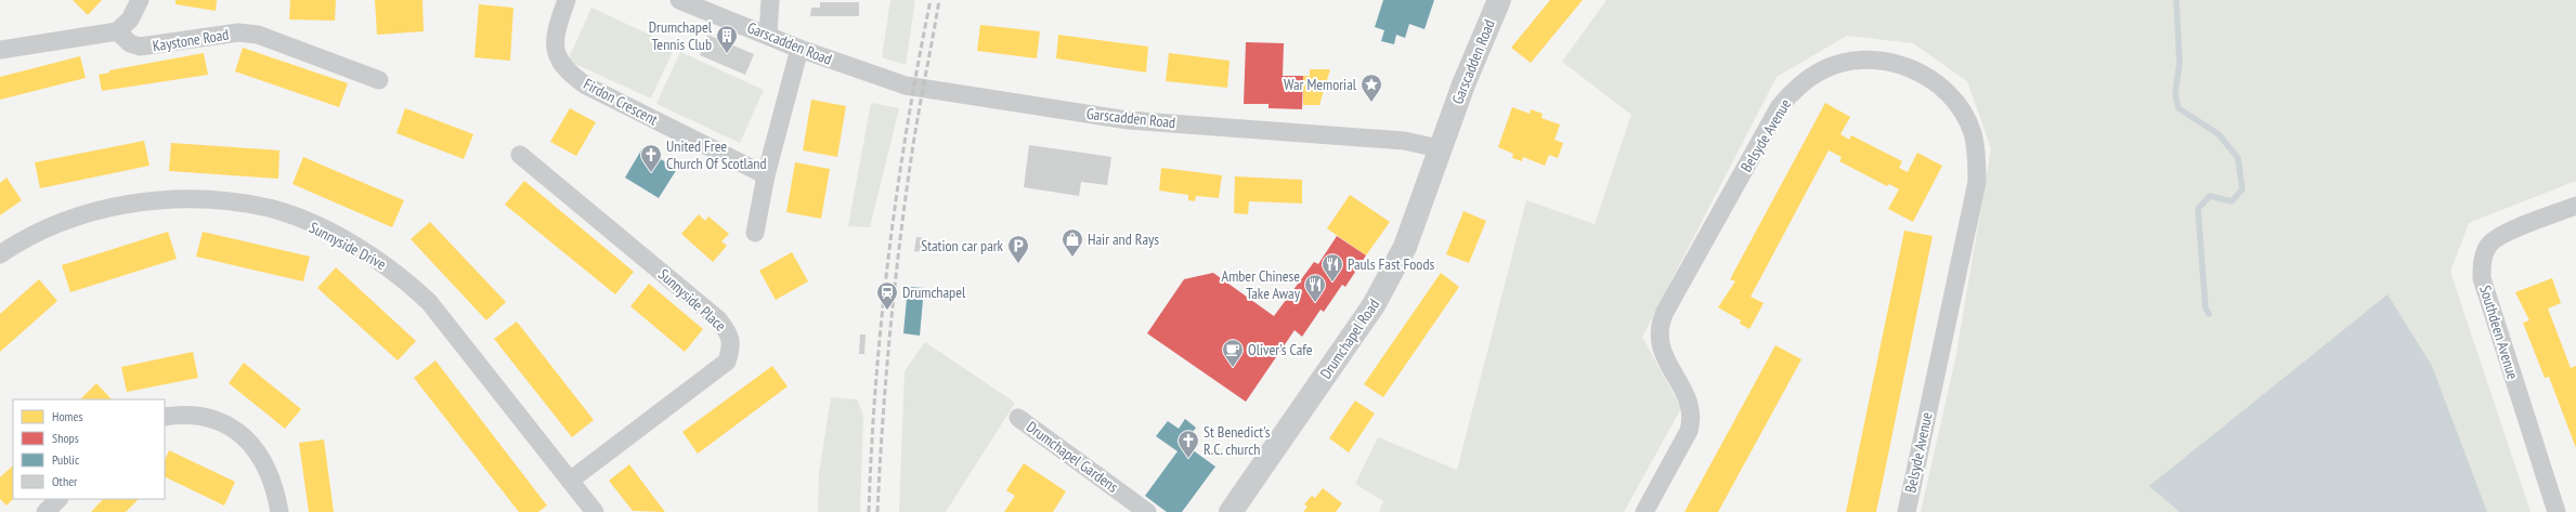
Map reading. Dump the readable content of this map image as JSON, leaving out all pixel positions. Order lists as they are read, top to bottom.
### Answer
{
  "streets": {
    "street": [
      "Kaystone Road",
      "Garscadden Road",
      "Firdon Crescent",
      "Belsyde Avenue",
      "Sunnyside Drive",
      "Sunnyside Place",
      "Southdeen Avenue",
      "Drumchapel Road",
      "Drumchapel Gardens"
    ]
  },
  "crossings": [
    ["Garscadden Road", "Drumchapel Road"],
    ["Sunnyside Drive", "Sunnyside Place"]
  ],
  "places": {
    "building": ["Drumchapel Tennis Club"],
    "place": ["War Memorial"],
    "church": ["United Free Church Of Scotland", "St Benedict's R.C. church"],
    "shop": ["Hair and Rays"],
    "parking": ["Station car park"],
    "restaurant": ["Pauls Fast Foods", "Amber Chinese Take Away"],
    "station": ["Drumchapel"],
    "cafe": ["Oliver's Cafe"]
  },
  "legend": [
    "Homes",
    "Shops",
    "Public",
    "Other"
  ]
}
